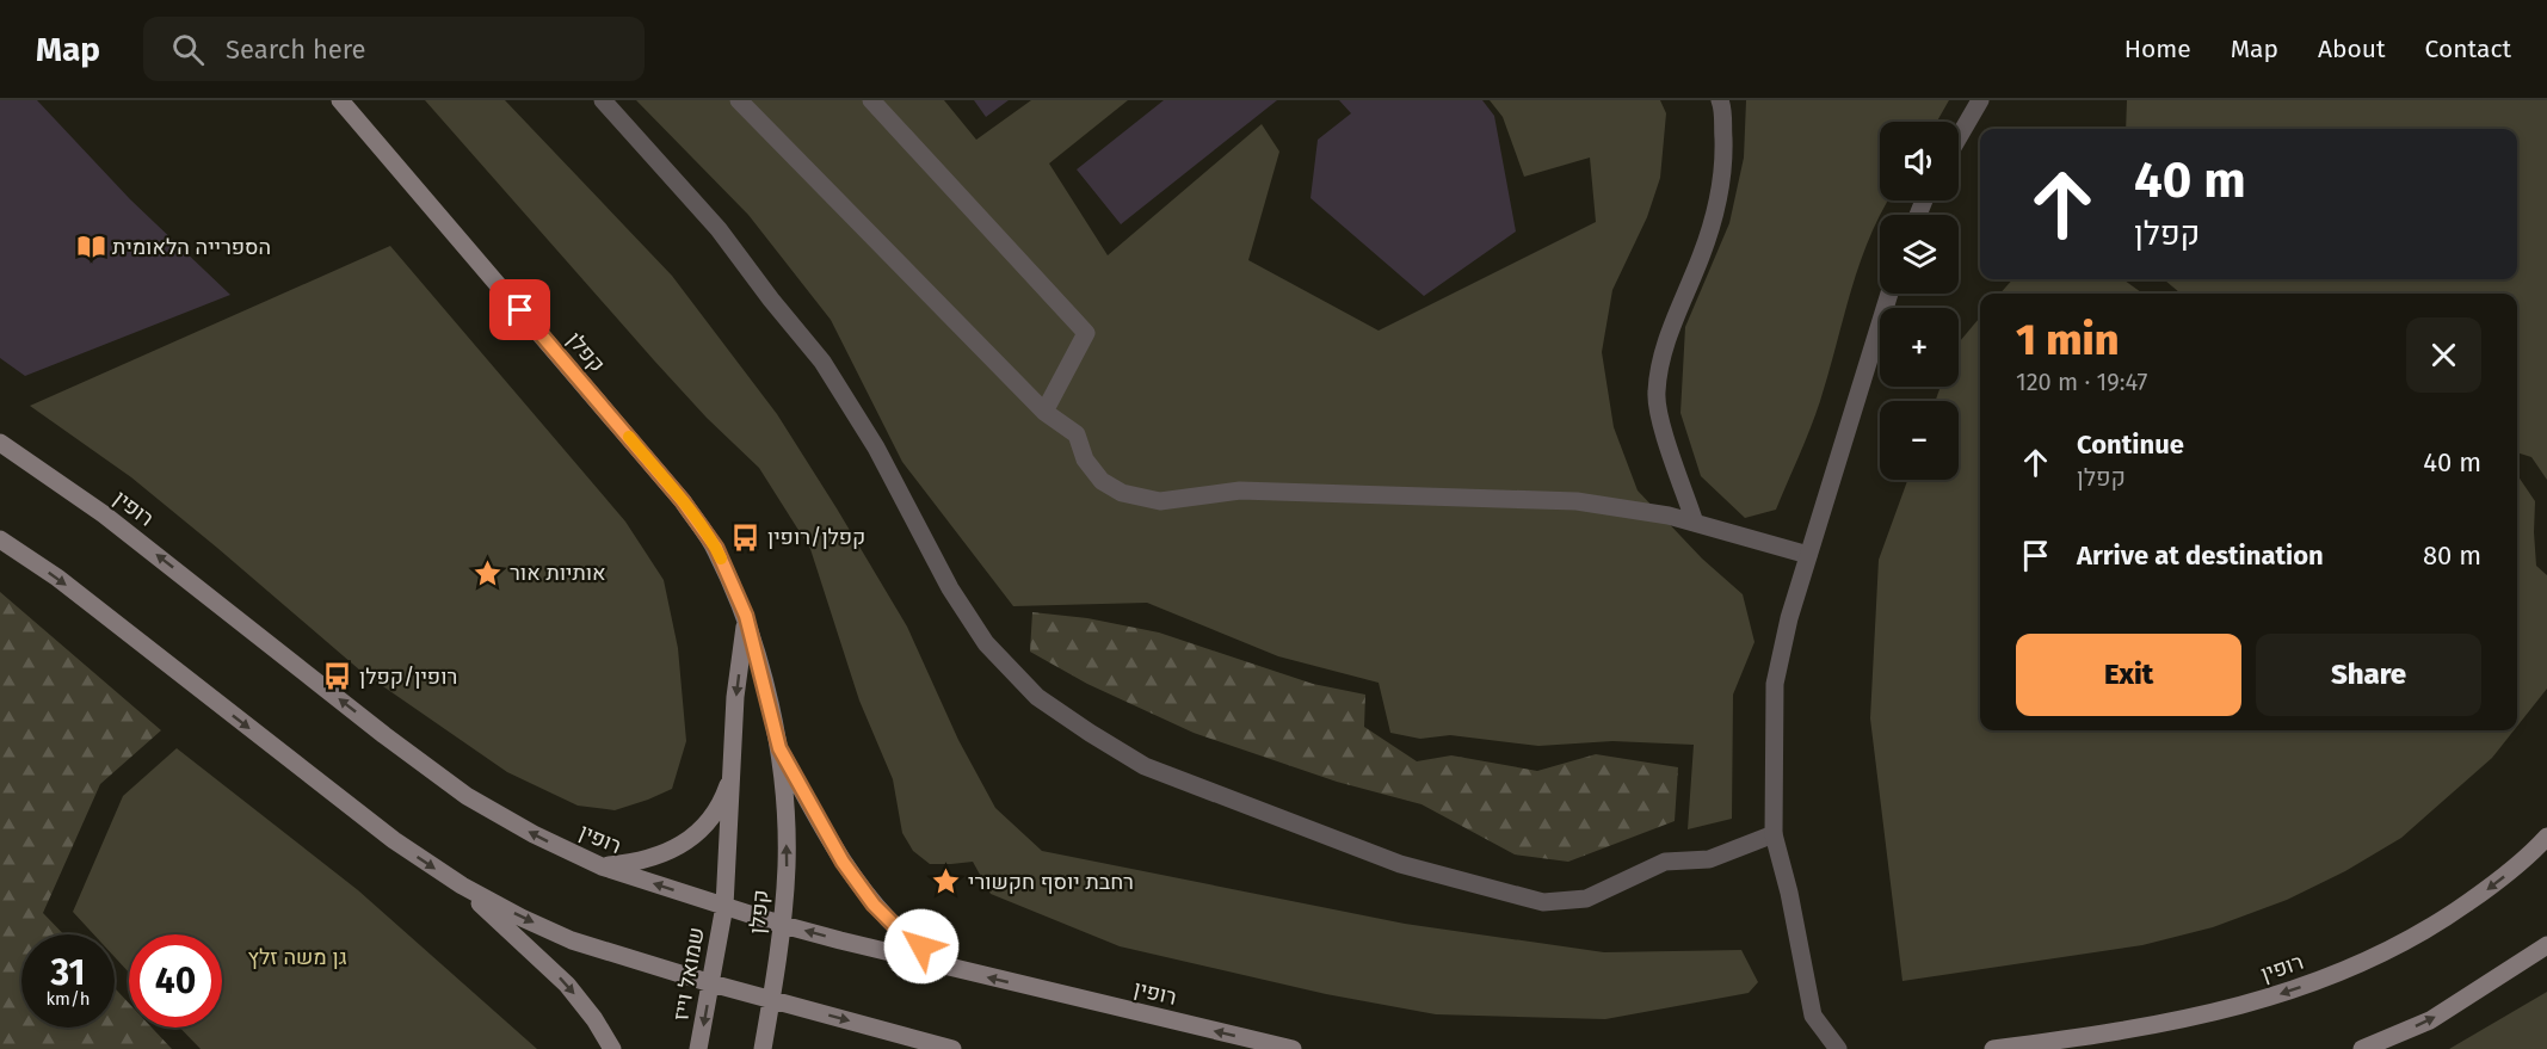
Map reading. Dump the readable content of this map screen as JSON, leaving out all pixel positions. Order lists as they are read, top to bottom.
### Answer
{
  "streets": {
    "street": ["קפלן", "רופין", "שמואל וייז"]
  },
  "crossings": [
    ["קפלן", "רופין"],
    ["קפלן", "שמואל וייז"],
    ["רופין", "שמואל וייז"]
  ],
  "parks": ["גן משה זלץ"],
  "places": {
    "library": ["הספרייה הלאומית"],
    "bus stop": ["קפלן/רופין", "רופין/קפלן"],
    "place": ["אותיות אור", "רחבת יוסף חקשורי"]
  },
  "page": {
    "header": "Map",
    "search": "Search here",
    "nav": [
      "Home",
      "Map",
      "About",
      "Contact"
    ],
    "map_buttons": ["+", "−"],
    "turn": ["40 m", "קפלן"],
    "heading": ["1 min", "120 m · 19:47"],
    "list": [
      {
        "name": "Continue",
        "note": "קפלן",
        "value": "40 m"
      },
      {
        "name": "Arrive at destination",
        "value": "80 m"
      }
    ],
    "buttons": ["Exit", "Share"],
    "speed": "31 km/h",
    "limit": "40"
  }
}
